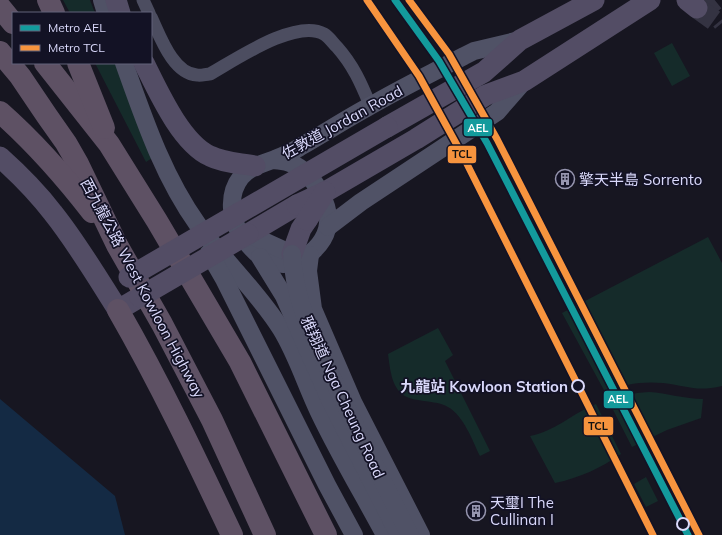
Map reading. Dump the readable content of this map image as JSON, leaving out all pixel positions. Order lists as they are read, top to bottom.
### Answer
{
  "streets": {
    "highway": ["西九龍公路 West Kowloon Highway"],
    "main road": ["佐敦道 Jordan Road", "雅翔道 Nga Cheung Road"]
  },
  "crossings": [
    ["佐敦道 Jordan Road", "雅翔道 Nga Cheung Road"]
  ],
  "places": {
    "building": ["擎天半島 Sorrento", "天璽I The Cullinan I"],
    "other": ["九龍站 Kowloon Station"]
  },
  "lines": ["metro line AEL", "metro line TCL"],
  "legend": ["Metro AEL", "Metro TCL"]
}
